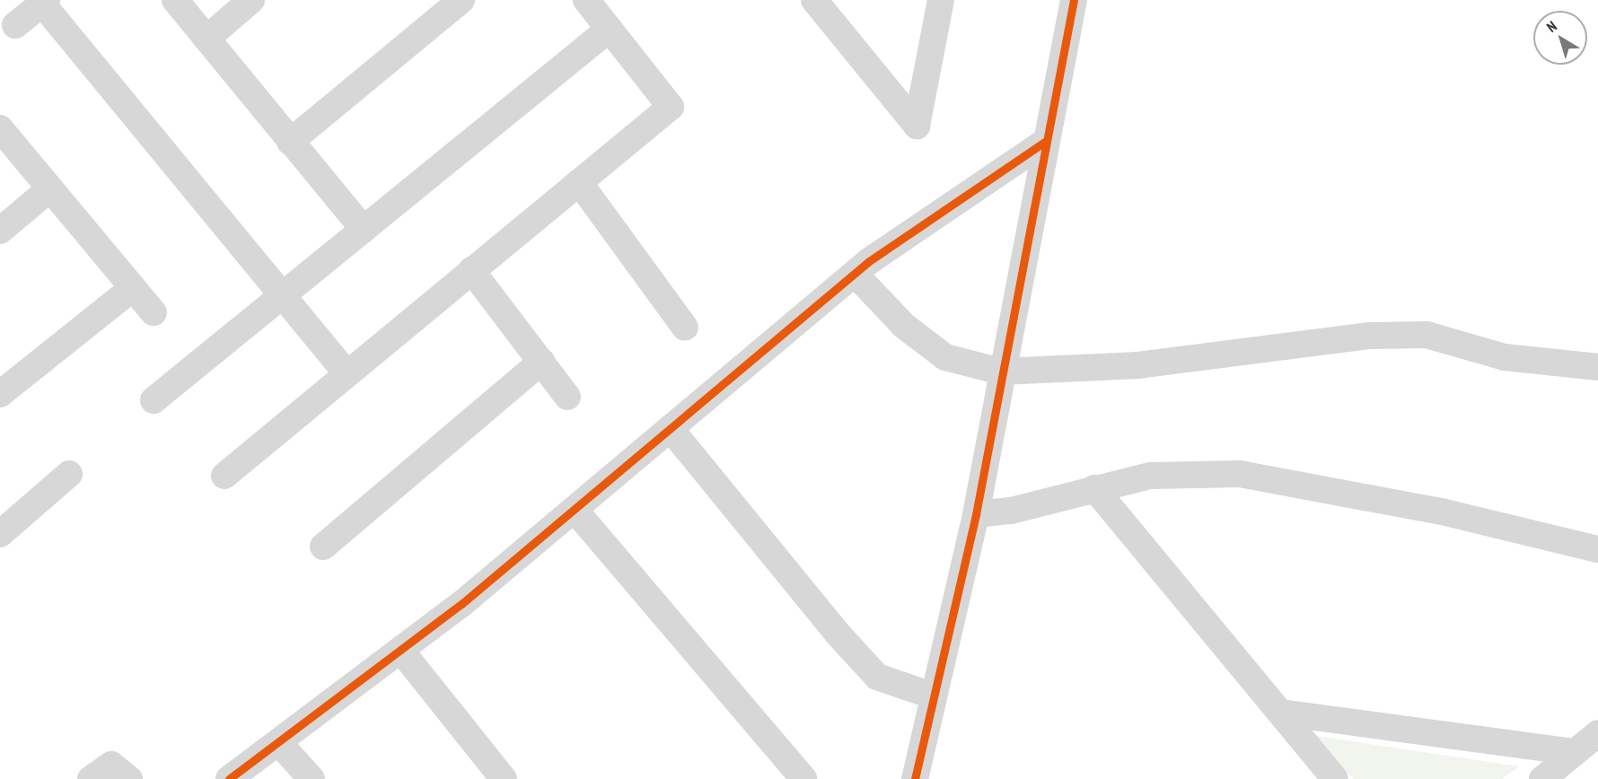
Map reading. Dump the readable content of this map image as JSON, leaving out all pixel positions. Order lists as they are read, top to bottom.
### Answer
{
  "north": "top left"
}
